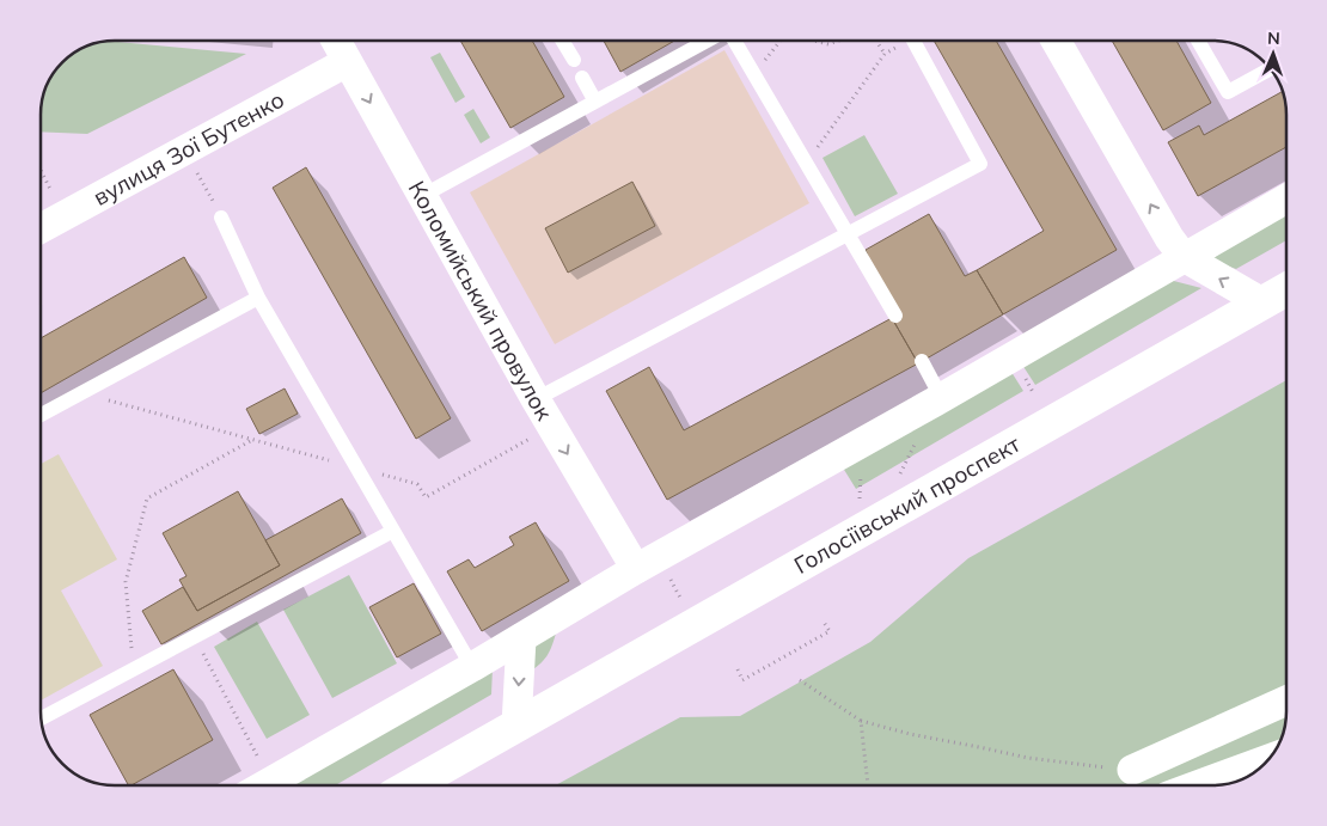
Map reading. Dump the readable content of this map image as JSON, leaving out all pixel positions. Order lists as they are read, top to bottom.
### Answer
{
  "streets": {
    "highway": ["Голосіївський проспект"],
    "street": ["вулиця Зої Бутенко", "Коломийський провулок"]
  },
  "crossings": [
    ["вулиця Зої Бутенко", "Коломийський провулок"]
  ],
  "one_way": ["Коломийський провулок"],
  "north": "top"
}
